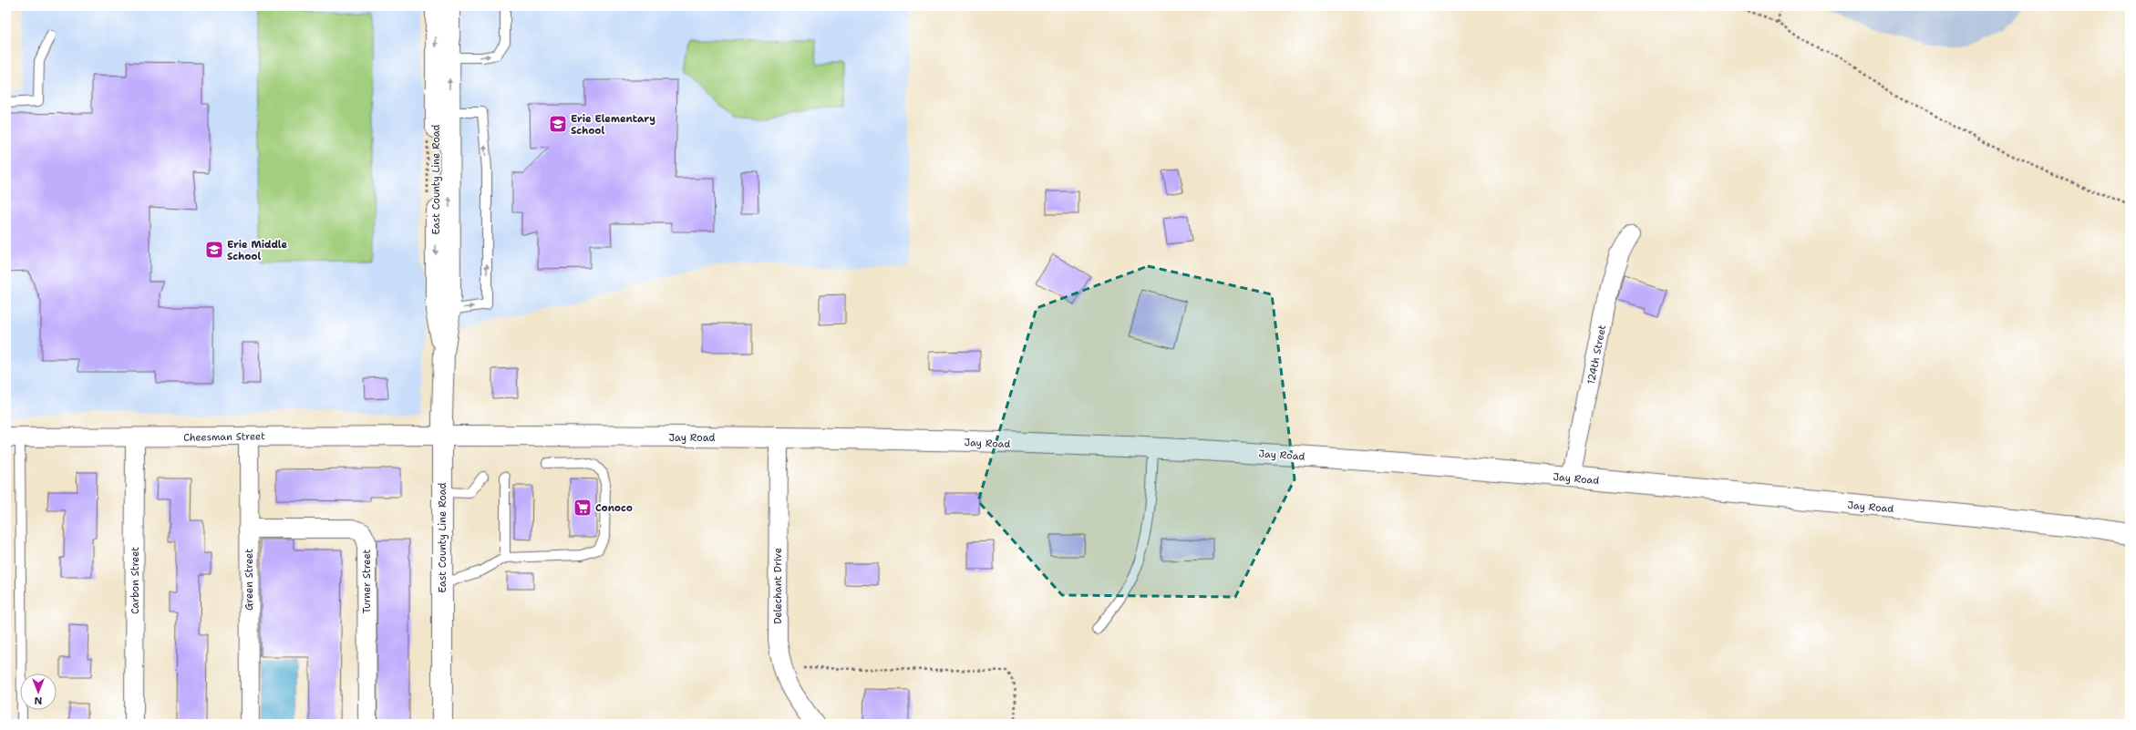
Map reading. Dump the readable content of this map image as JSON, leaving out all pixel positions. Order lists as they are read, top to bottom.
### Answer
{
  "streets": {
    "street": [
      "East County Line Road",
      "124th Street",
      "Cheesman Street",
      "Jay Road",
      "Green Street",
      "Carbon Street",
      "Turner Street",
      "Delechant Drive"
    ]
  },
  "crossings": [
    ["East County Line Road", "Cheesman Street"],
    ["East County Line Road", "Jay Road"],
    ["124th Street", "Jay Road"],
    ["Cheesman Street", "Jay Road"],
    ["Cheesman Street", "Green Street"],
    ["Cheesman Street", "Carbon Street"],
    ["Jay Road", "Delechant Drive"],
    ["Green Street", "Turner Street"]
  ],
  "places": {
    "school or university": ["Erie Elementary School", "Erie Middle School"],
    "supermarket": ["Conoco"]
  },
  "north": "bottom"
}
